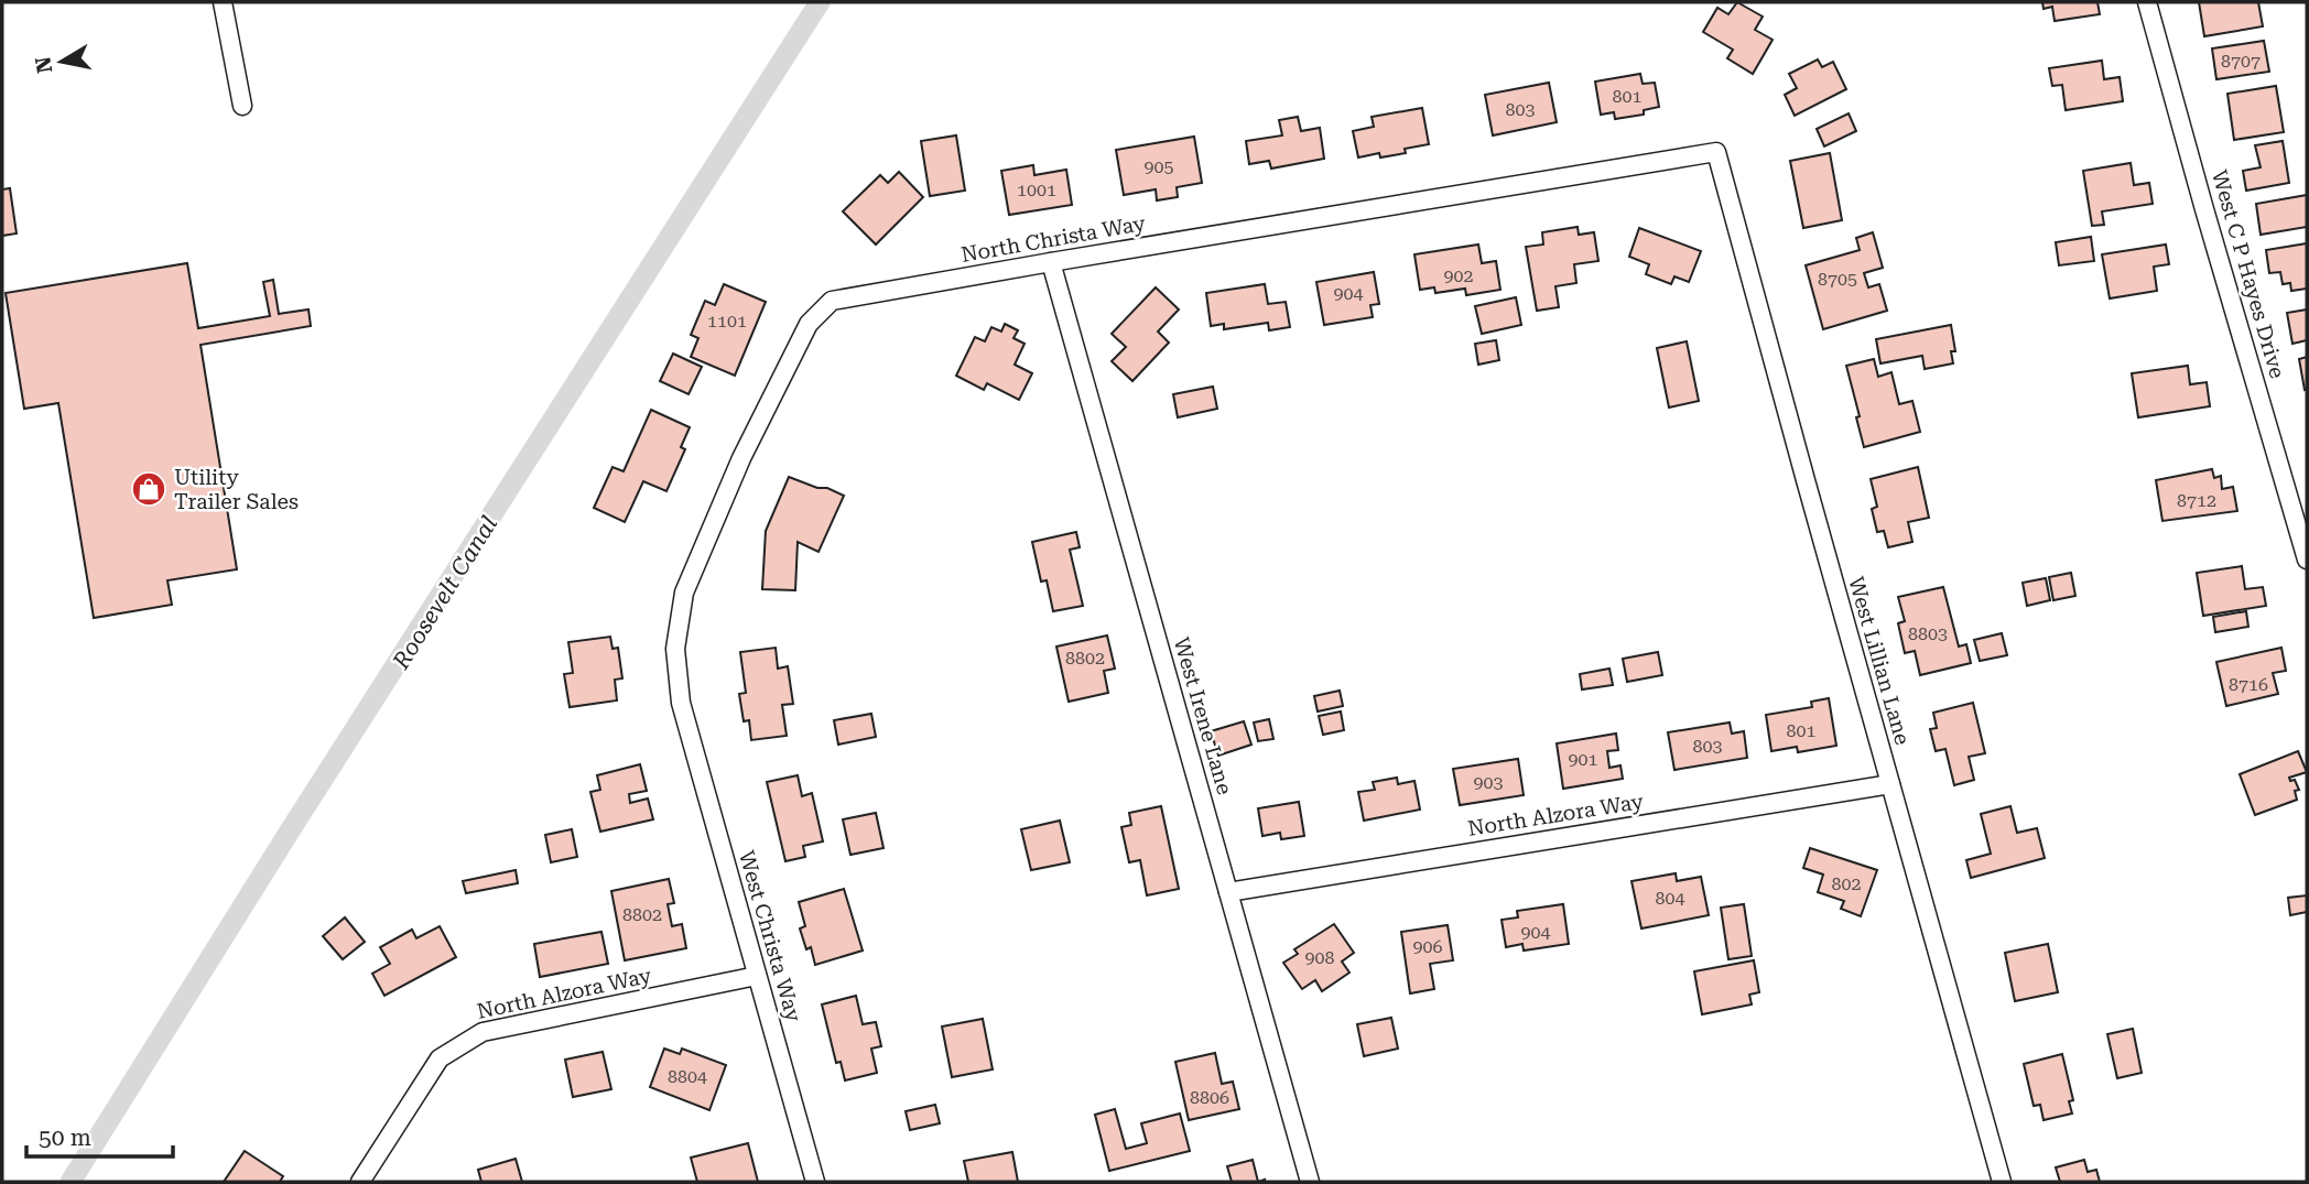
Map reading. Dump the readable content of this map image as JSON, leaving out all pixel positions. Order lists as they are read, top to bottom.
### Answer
{
  "streets": {
    "street": [
      "North Christa Way",
      "West C P Hayes Drive",
      "West Lillian Lane",
      "West Irene Lane",
      "North Alzora Way",
      "West Christa Way"
    ]
  },
  "crossings": [
    ["North Christa Way", "West Lillian Lane"],
    ["North Christa Way", "West Irene Lane"],
    ["North Christa Way", "West Christa Way"],
    ["West Lillian Lane", "North Alzora Way"],
    ["West Irene Lane", "North Alzora Way"],
    ["North Alzora Way", "West Christa Way"]
  ],
  "water": ["Roosevelt Canal"],
  "places": {
    "shop": ["Utility Trailer Sales"]
  },
  "house_numbers": [
    "8707",
    "801",
    "803",
    "905",
    "1001",
    "902",
    "8705",
    "904",
    "1101",
    "8712",
    "8803",
    "8802",
    "8716",
    "801",
    "803",
    "901",
    "903",
    "802",
    "804",
    "8802",
    "904",
    "906",
    "908",
    "8804",
    "8806"
  ],
  "scale_bar": "50 m",
  "north": "left"
}
